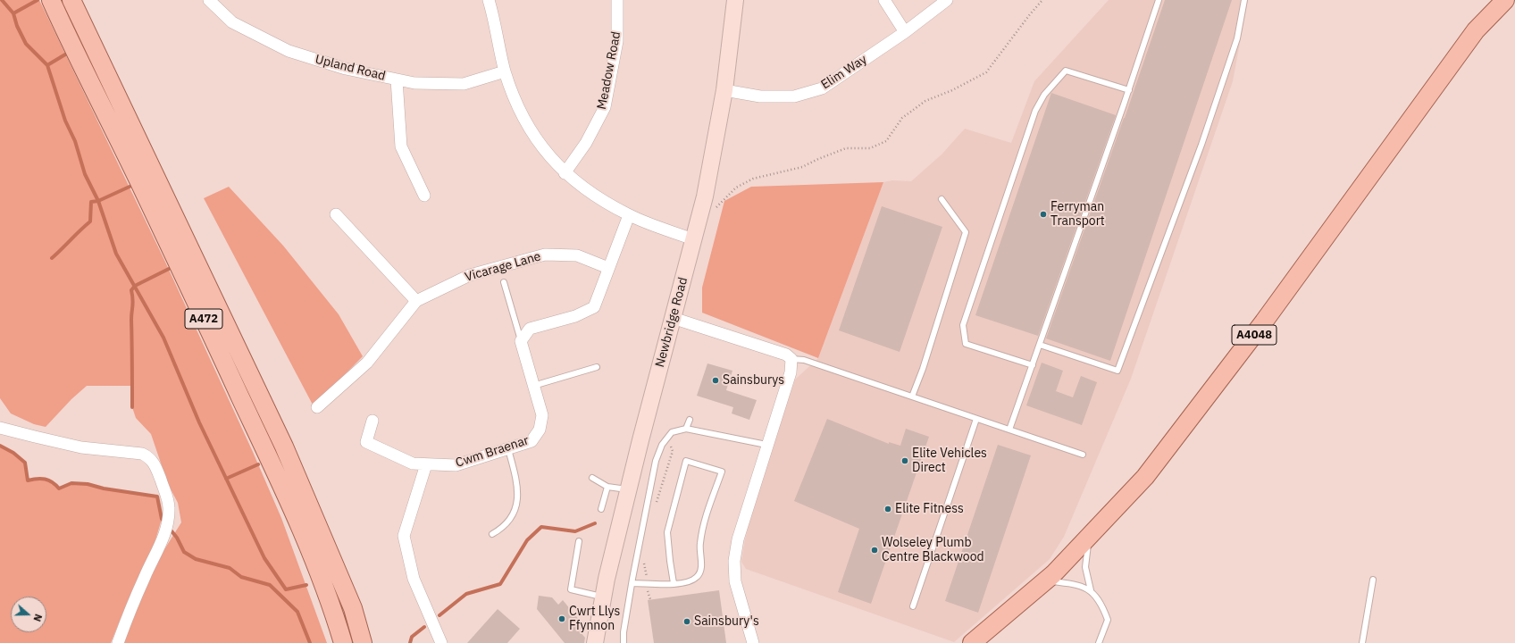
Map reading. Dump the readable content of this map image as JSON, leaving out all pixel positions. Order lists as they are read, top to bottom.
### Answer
{
  "streets": {
    "main road": ["A472", "Newbridge Road", "A4048"],
    "street": [
      "Upland Road",
      "Meadow Road",
      "Elim Way",
      "Vicarage Lane",
      "Cwm Braenar"
    ]
  },
  "crossings": [
    ["Elim Way", "Newbridge Road"]
  ],
  "places": [
    "Ferryman Transport",
    "Sainsburys",
    "Elite Vehicles Direct",
    "Elite Fitness",
    "Wolseley Plumb Centre Blackwood",
    "Cwrt Llys Ffynnon",
    "Sainsbury's"
  ],
  "north": "right"
}
